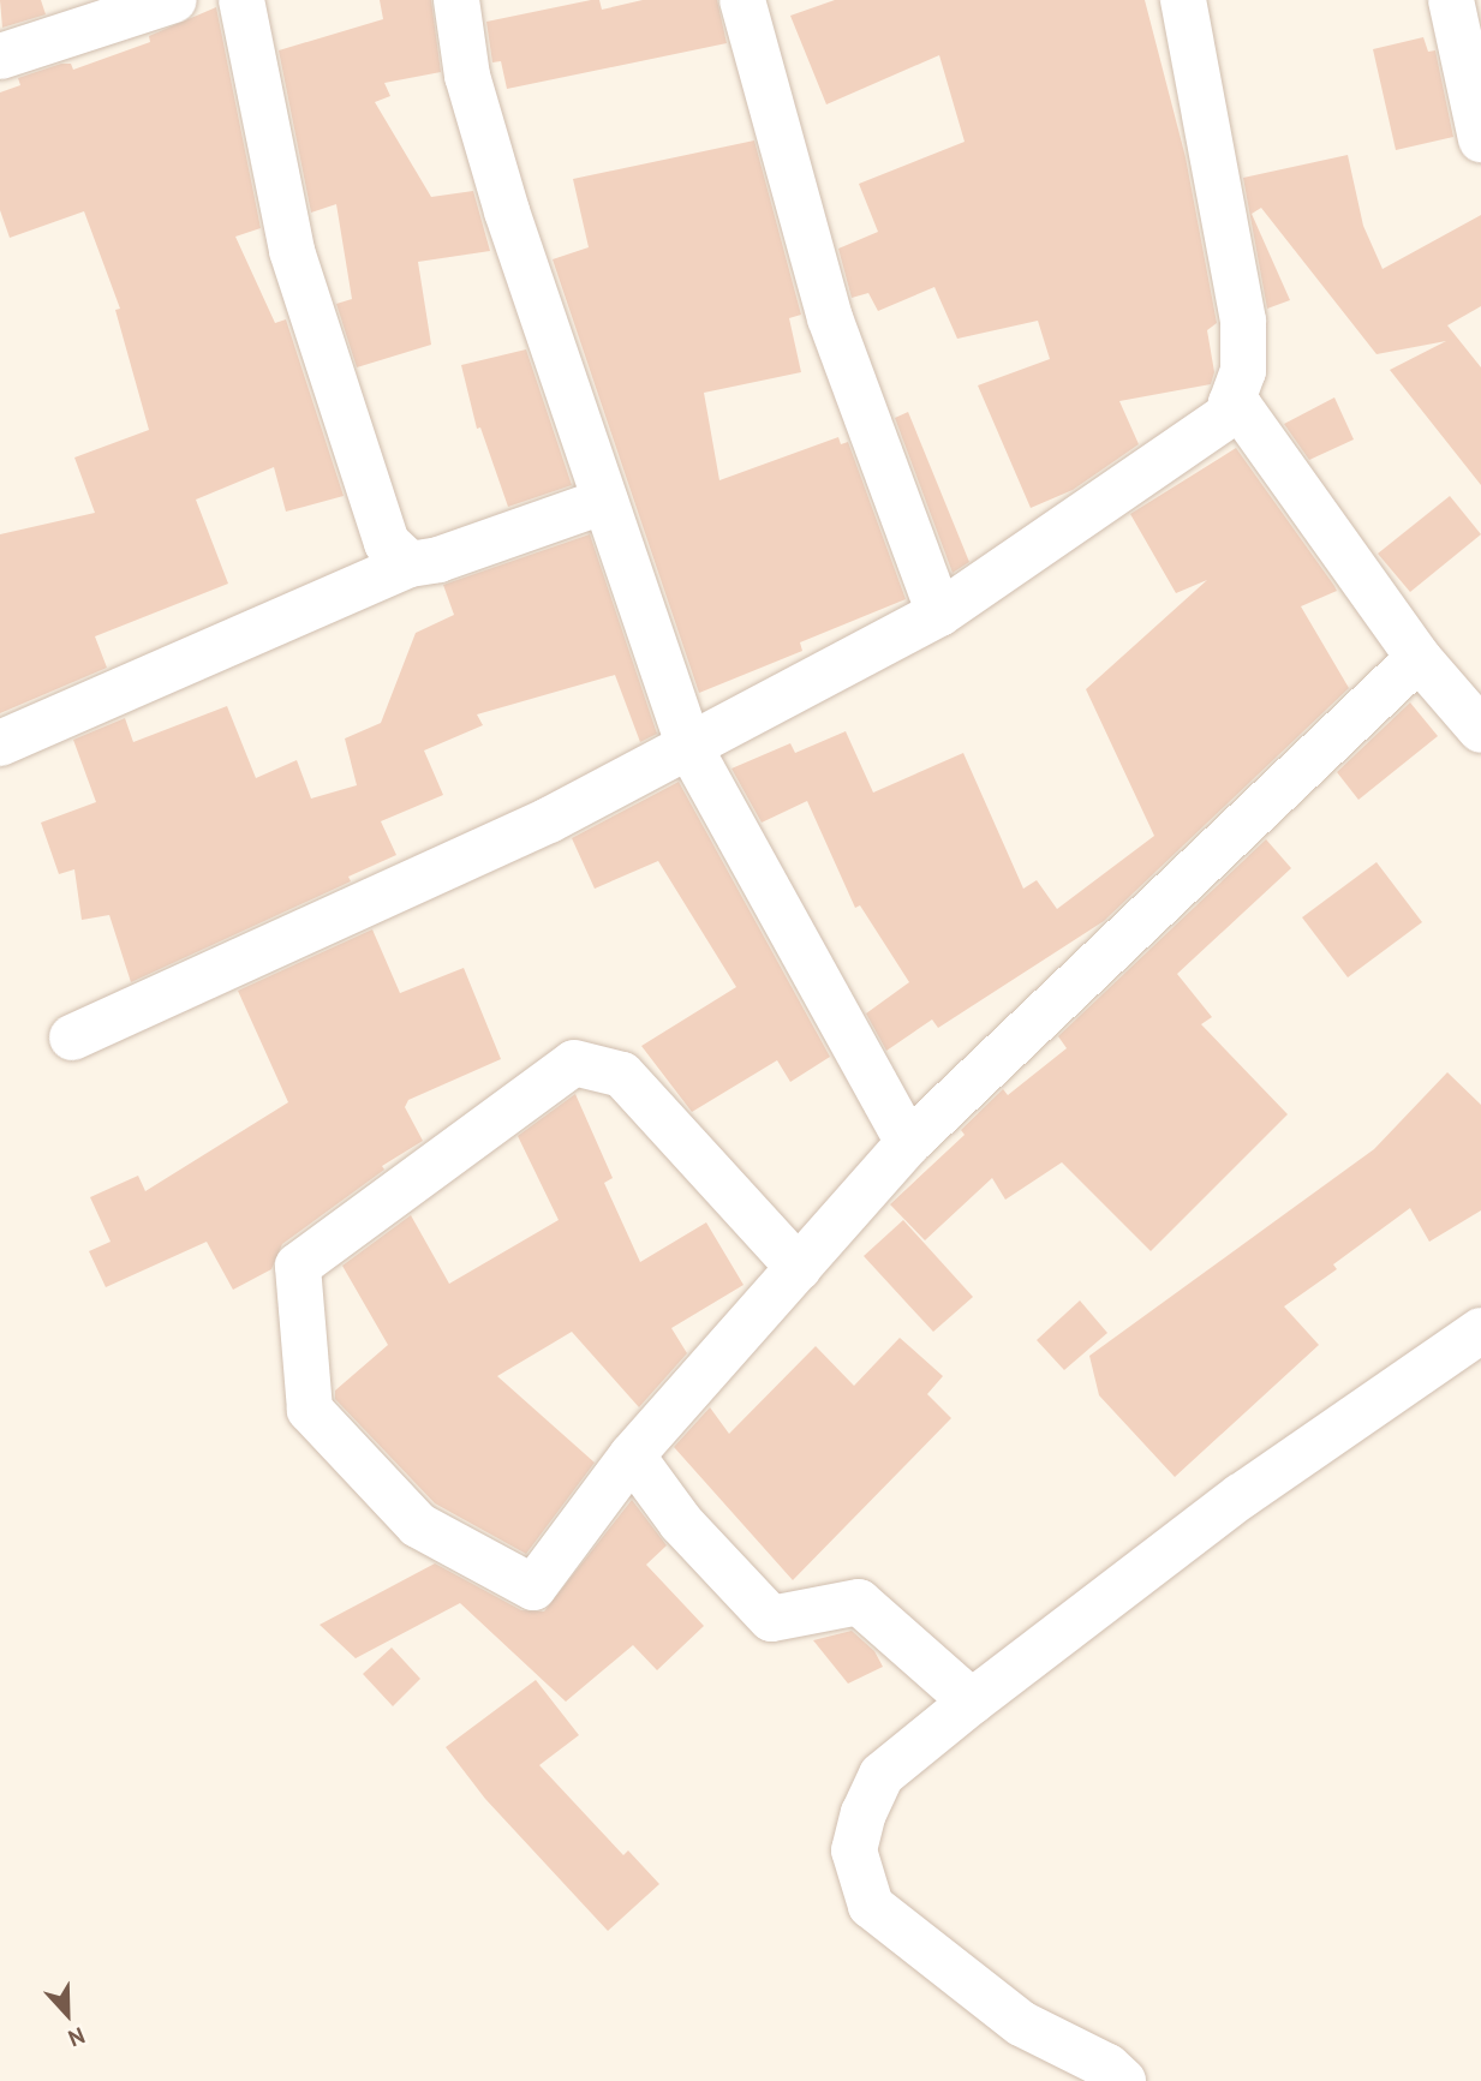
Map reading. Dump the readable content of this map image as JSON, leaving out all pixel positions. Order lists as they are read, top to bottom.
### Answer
{
  "north": "bottom"
}
